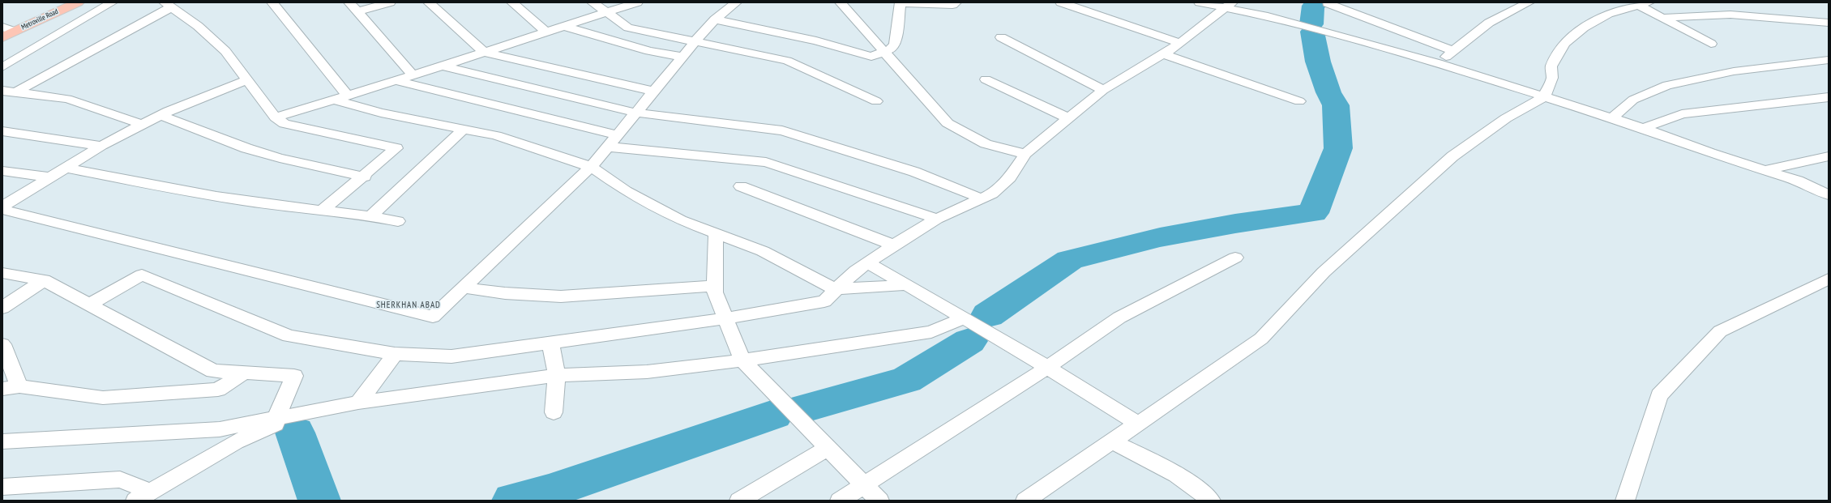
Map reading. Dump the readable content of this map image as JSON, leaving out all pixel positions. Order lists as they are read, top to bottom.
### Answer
{
  "streets": {
    "main road": ["Metroville Road"]
  },
  "districts": ["SHERKHAN ABAD"]
}
